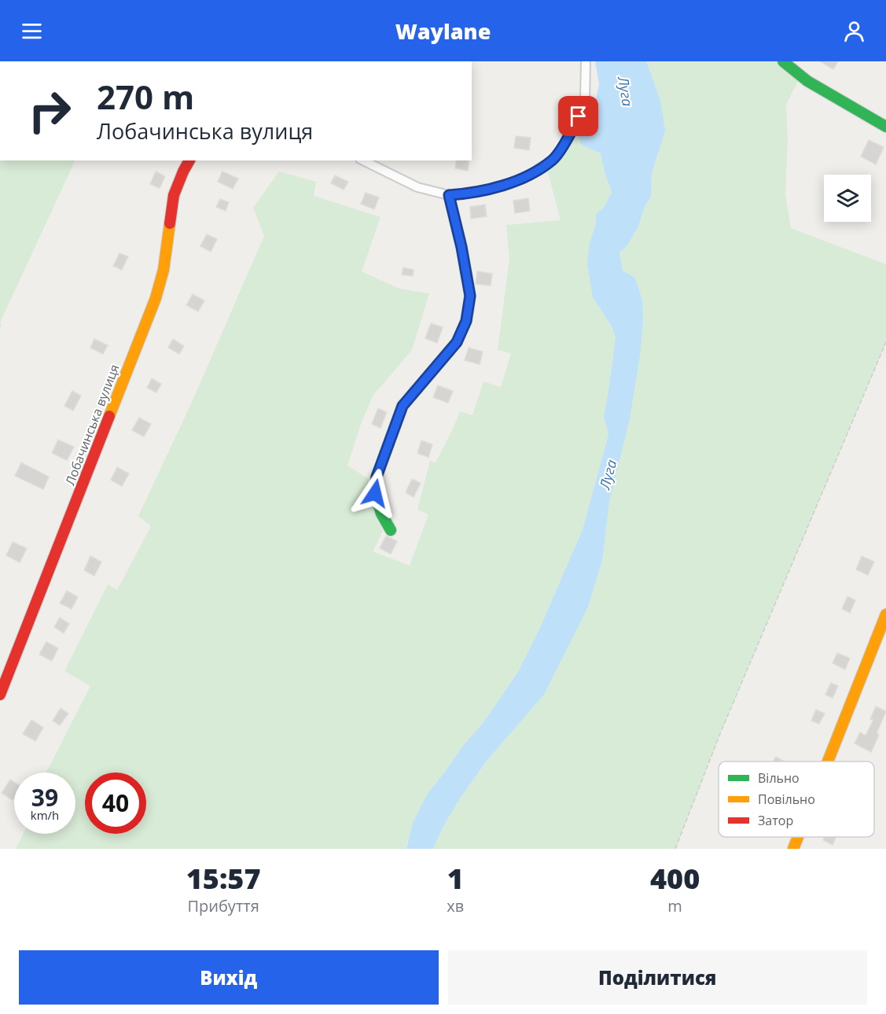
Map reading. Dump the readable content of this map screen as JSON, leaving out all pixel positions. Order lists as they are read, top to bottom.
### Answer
{
  "streets": {
    "street": ["Лобачинська вулиця"]
  },
  "water": ["Луга"],
  "legend": ["Вільно", "Повільно", "Затор"],
  "page": {
    "header": "Waylane",
    "turn": ["270 m", "Лобачинська вулиця"],
    "speed": "39 km/h",
    "limit": "40",
    "eta": [
      "15:57",
      "Прибуття",
      "1",
      "хв",
      "400",
      "m"
    ],
    "buttons": ["Вихід", "Поділитися"]
  }
}
